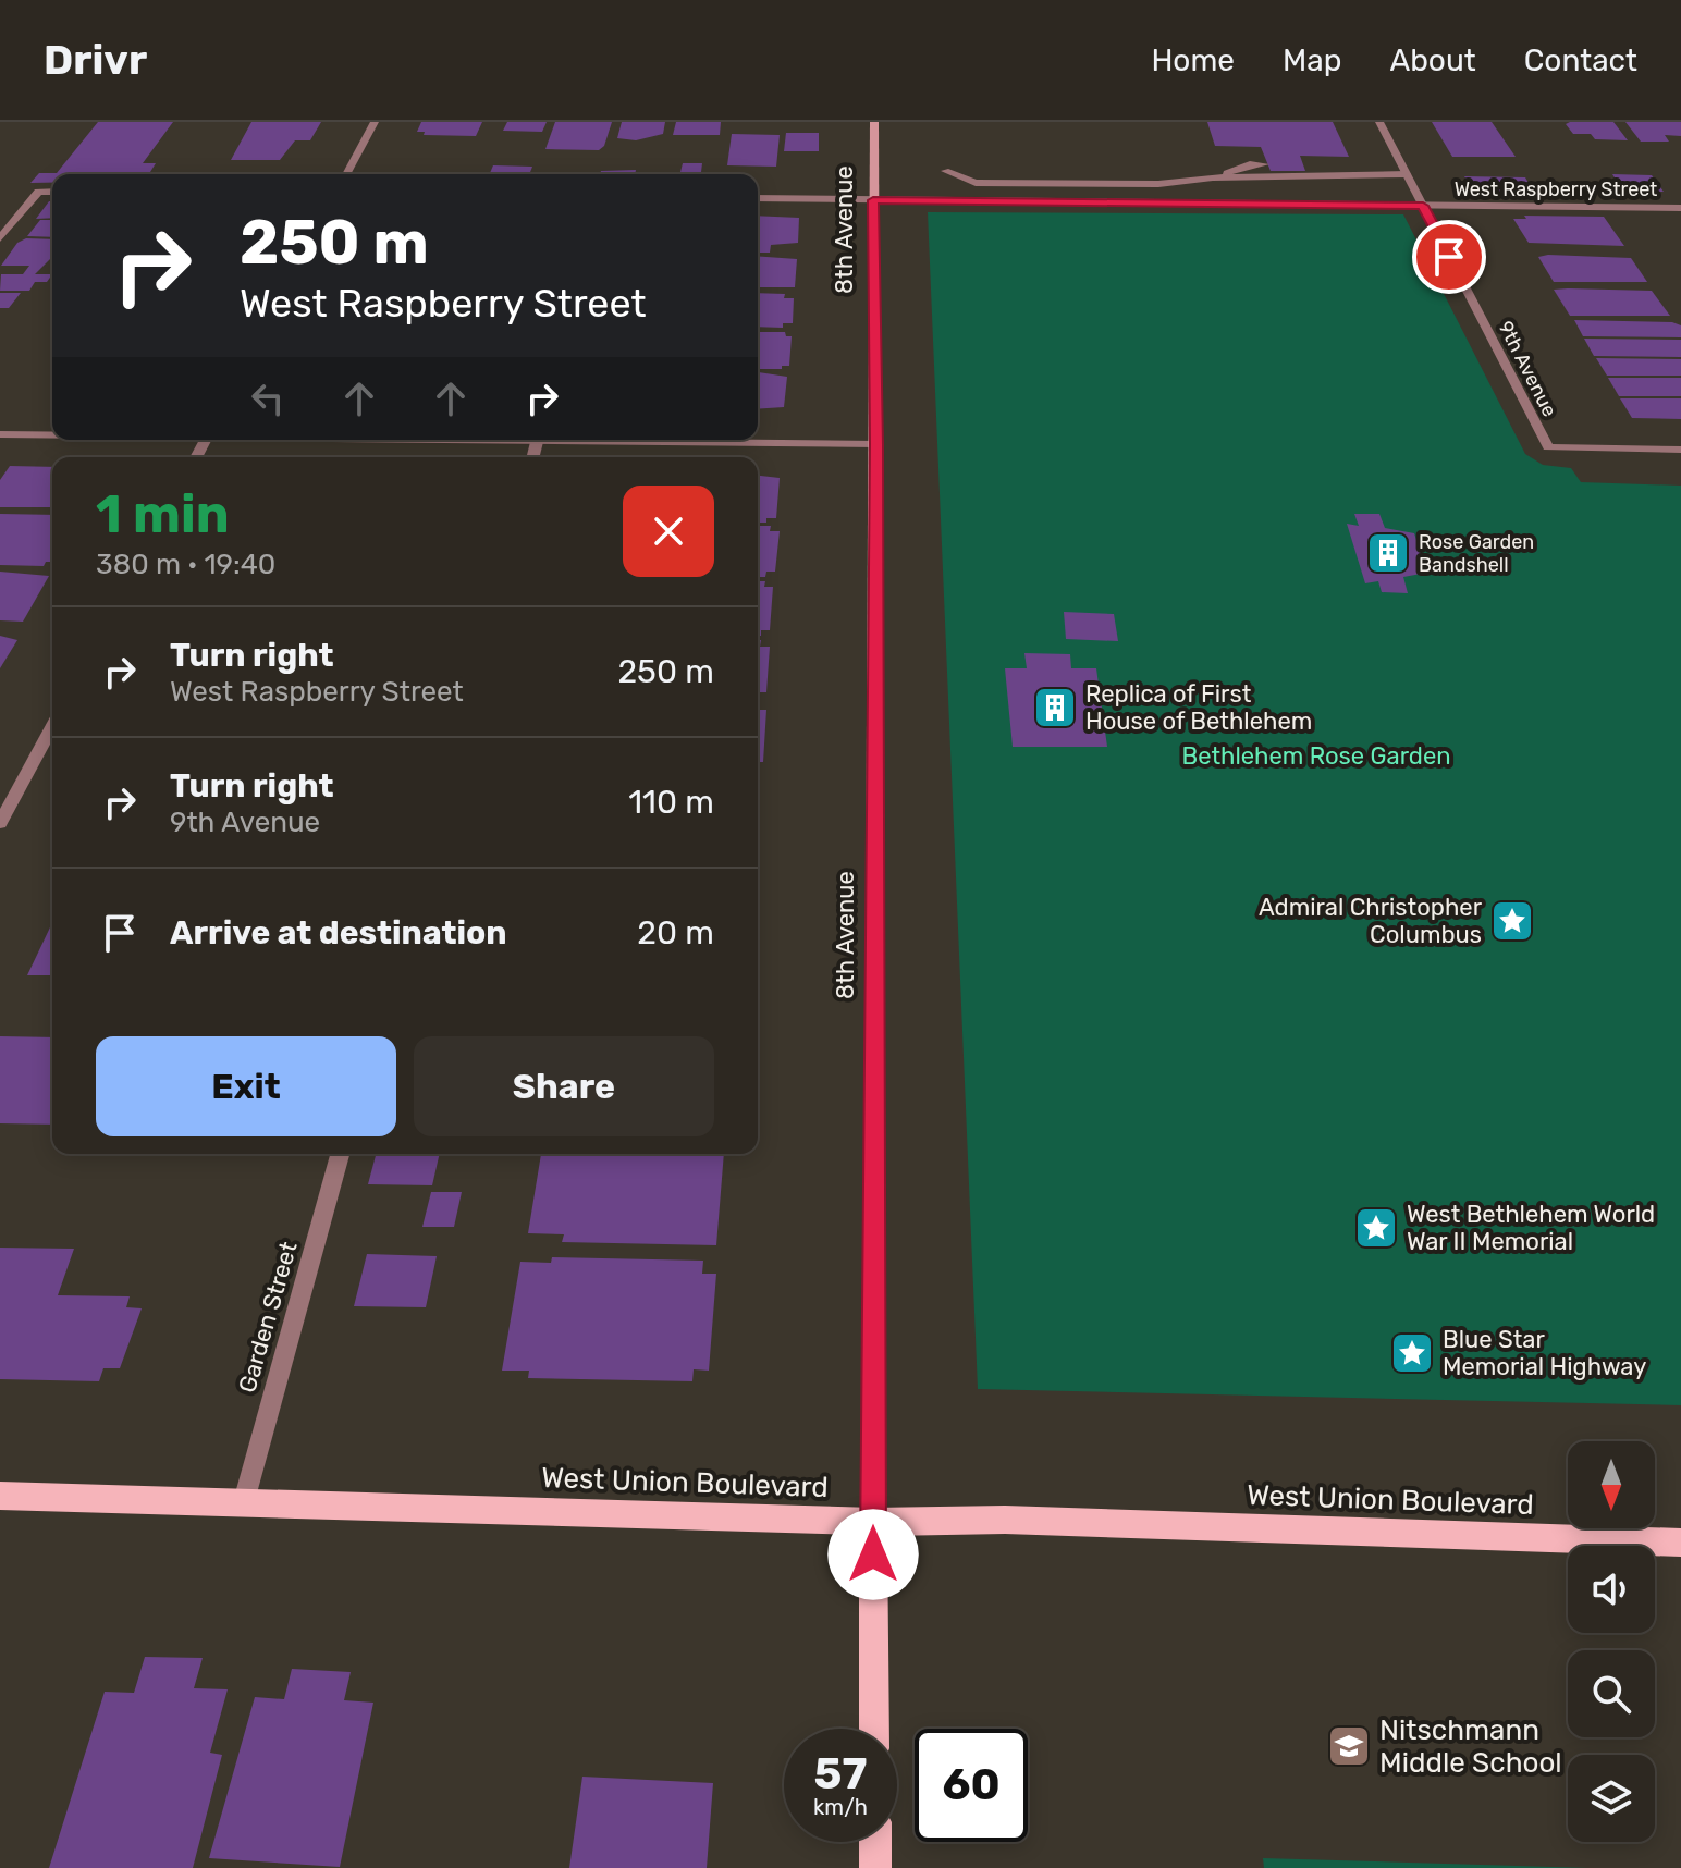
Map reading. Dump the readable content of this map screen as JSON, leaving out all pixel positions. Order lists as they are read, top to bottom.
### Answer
{
  "streets": {
    "main road": ["8th Avenue", "West Union Boulevard"],
    "street": ["West Raspberry Street", "9th Avenue", "Garden Street"]
  },
  "crossings": [
    ["West Raspberry Street", "8th Avenue"],
    ["West Raspberry Street", "9th Avenue"],
    ["8th Avenue", "West Union Boulevard"],
    ["Garden Street", "West Union Boulevard"]
  ],
  "parks": ["Bethlehem Rose Garden"],
  "places": {
    "building": ["Rose Garden Bandshell", "Replica of First House of Bethlehem"],
    "place": ["Admiral Christopher Columbus", "West Bethlehem World War II Memorial", "Blue Star Memorial Highway"],
    "school or university": ["Nitschmann Middle School"]
  },
  "north": "bottom",
  "page": {
    "header": "Drivr",
    "nav": [
      "Home",
      "Map",
      "About",
      "Contact"
    ],
    "turn": ["250 m", "West Raspberry Street"],
    "heading": ["1 min", "380 m · 19:40"],
    "list": [
      {
        "name": "Turn right",
        "note": "West Raspberry Street",
        "value": "250 m"
      },
      {
        "name": "Turn right",
        "note": "9th Avenue",
        "value": "110 m"
      },
      {
        "name": "Arrive at destination",
        "value": "20 m"
      }
    ],
    "buttons": ["Exit", "Share"],
    "speed": "57 km/h",
    "limit": "60"
  }
}
